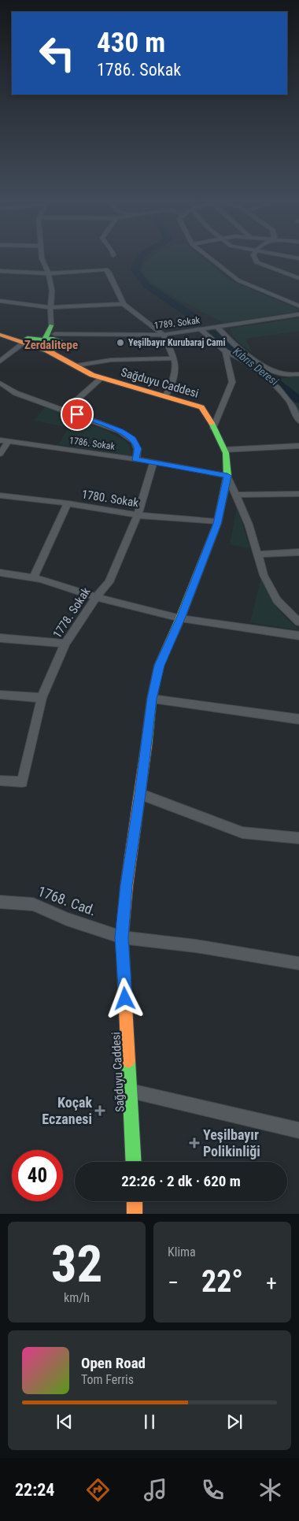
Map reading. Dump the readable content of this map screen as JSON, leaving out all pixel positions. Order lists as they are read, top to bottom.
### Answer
{
  "streets": {
    "street": [
      "1789. Sokak",
      "Sağduyu Caddesi",
      "1786. Sokak",
      "1780. Sokak",
      "1778. Sokak",
      "1768. Cad."
    ]
  },
  "crossings": [
    ["Sağduyu Caddesi", "1786. Sokak"],
    ["Sağduyu Caddesi", "1780. Sokak"],
    ["Sağduyu Caddesi", "1768. Cad."],
    ["1786. Sokak", "1778. Sokak"],
    ["1780. Sokak", "1778. Sokak"]
  ],
  "districts": ["Zerdalitepe"],
  "water": ["Kıbrıs Deresi"],
  "places": {
    "other": ["Yeşilbayır Kurubaraj Cami"],
    "health": ["Koçak Eczanesi", "Yeşilbayır Polikinliği"]
  },
  "page": {
    "turn": ["430 m", "1786. Sokak"],
    "limit": "40",
    "trip": "22:26 · 2 dk · 620 m",
    "tile": [
      ["32", "km/h"],
      "Klima"
    ],
    "heat": ["−", "22°", "+"],
    "song": ["Open Road", "Tom Ferris"],
    "tabs": "22:24"
  }
}
